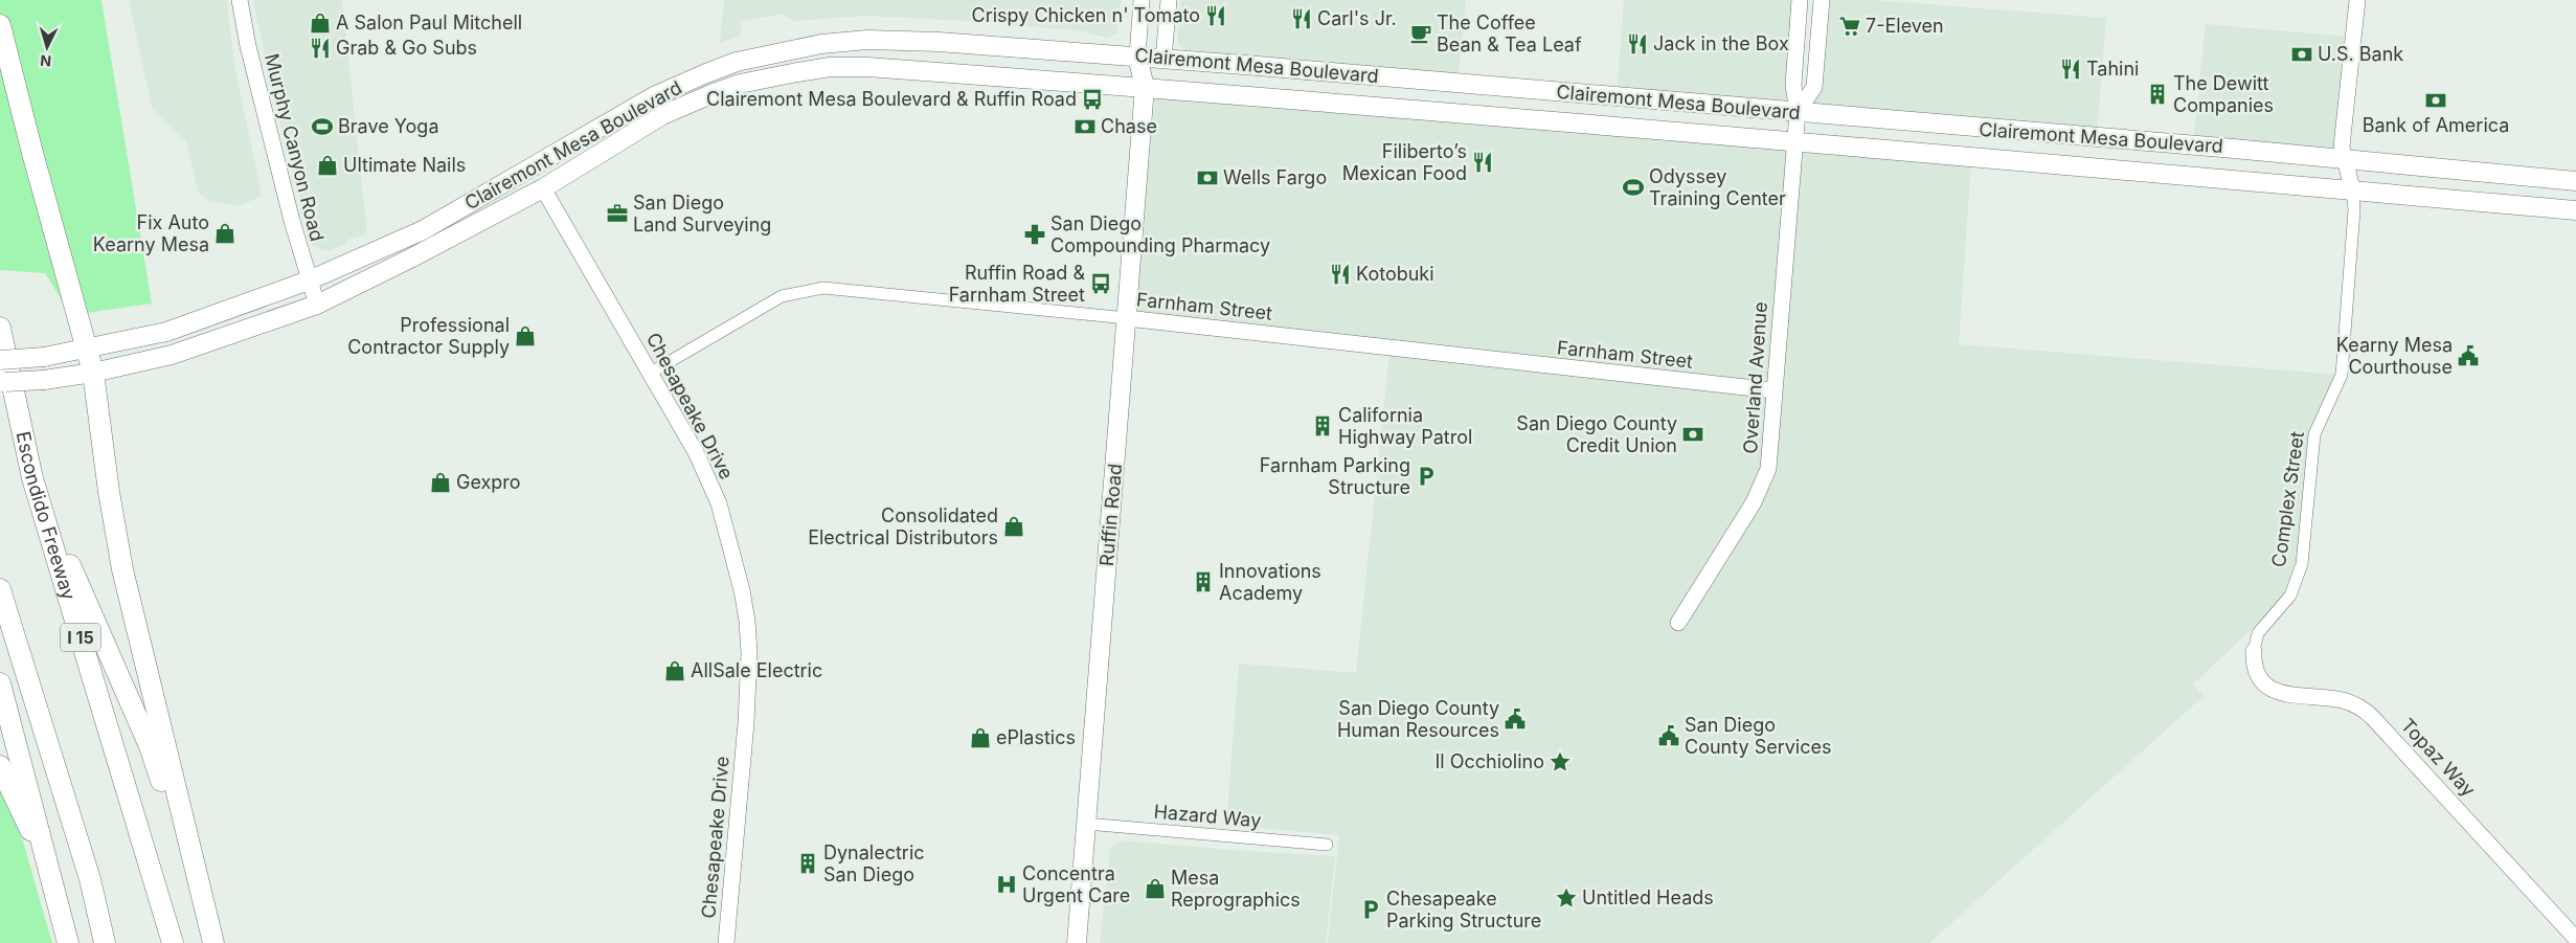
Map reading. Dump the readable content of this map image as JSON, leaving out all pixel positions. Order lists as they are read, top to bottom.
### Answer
{
  "streets": {
    "highway": ["Escondido Freeway", "I 15"],
    "main road": ["Clairemont Mesa Boulevard", "Ruffin Road"],
    "street": [
      "Murphy Canyon Road",
      "Farnham Street",
      "Overland Avenue",
      "Chesapeake Drive",
      "Complex Street",
      "Topaz Way",
      "Hazard Way"
    ]
  },
  "crossings": [
    ["Clairemont Mesa Boulevard", "Murphy Canyon Road"],
    ["Clairemont Mesa Boulevard", "Overland Avenue"],
    ["Clairemont Mesa Boulevard", "Chesapeake Drive"],
    ["Clairemont Mesa Boulevard", "Complex Street"],
    ["Clairemont Mesa Boulevard", "Ruffin Road"],
    ["Farnham Street", "Overland Avenue"],
    ["Farnham Street", "Chesapeake Drive"],
    ["Farnham Street", "Ruffin Road"],
    ["Complex Street", "Topaz Way"],
    ["Ruffin Road", "Hazard Way"]
  ],
  "places": {
    "restaurant": [
      "Crispy Chicken n' Tomato",
      "Carl's Jr.",
      "Jack in the Box",
      "Grab & Go Subs",
      "Tahini",
      "Filiberto’s Mexican Food",
      "Kotobuki"
    ],
    "shop": [
      "A Salon Paul Mitchell",
      "Ultimate Nails",
      "Fix Auto Kearny Mesa",
      "Professional Contractor Supply",
      "Gexpro",
      "Consolidated Electrical Distributors",
      "AllSale Electric",
      "ePlastics",
      "Mesa Reprographics"
    ],
    "supermarket": ["7-Eleven"],
    "cafe": ["The Coffee Bean & Tea Leaf"],
    "bank": [
      "U.S. Bank",
      "Bank of America",
      "Chase",
      "Wells Fargo",
      "San Diego County Credit Union"
    ],
    "building": [
      "The Dewitt Companies",
      "California Highway Patrol",
      "Innovations Academy",
      "Dynalectric San Diego"
    ],
    "bus stop": ["Clairemont Mesa Boulevard & Ruffin Road", "Ruffin Road & Farnham Street"],
    "sports": ["Brave Yoga", "Odyssey Training Center"],
    "office": ["San Diego Land Surveying"],
    "pharmacy": ["San Diego Compounding Pharmacy"],
    "public building": ["Kearny Mesa Courthouse", "San Diego County Human Resources", "San Diego County Services"],
    "parking": ["Farnham Parking Structure", "Chesapeake Parking Structure"],
    "place": ["Il Occhiolino", "Untitled Heads"],
    "hospital": ["Concentra Urgent Care"]
  },
  "north": "bottom"
}
